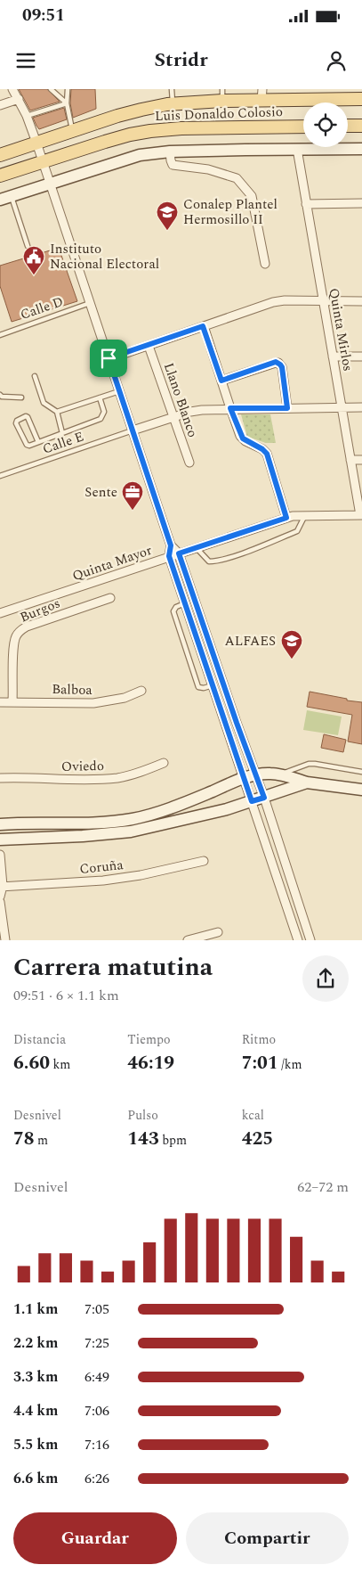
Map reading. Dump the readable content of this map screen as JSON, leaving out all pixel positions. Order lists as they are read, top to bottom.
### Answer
{
  "streets": {
    "main road": ["Luis Donaldo Colosio"],
    "street": [
      "Quinta Mirlos",
      "Llano Blanco",
      "Quinta Mayor",
      "Burgos",
      "Balboa",
      "Oviedo",
      "Coruña"
    ],
    "lane": ["Calle D", "Calle E"]
  },
  "crossings": [
    ["Quinta Mirlos", "Quinta Mayor"],
    ["Burgos", "Balboa"]
  ],
  "places": {
    "school or university": ["Conalep Plantel Hermosillo II", "ALFAES"],
    "public building": ["Instituto Nacional Electoral"],
    "office": ["Sente"]
  },
  "page": {
    "status": "09:51",
    "header": "Stridr",
    "heading": ["Carrera matutina", "09:51 · 6 × 1.1 km"],
    "stats": [
      ["Distancia", "6.60 km"],
      ["Tiempo", "46:19"],
      ["Ritmo", "7:01 /km"],
      ["Desnivel", "78 m"],
      ["Pulso", "143 bpm"],
      ["kcal", "425"]
    ],
    "chart": ["Desnivel", "62–72 m"],
    "list": [
      {
        "name": "1.1 km",
        "note": "7:05"
      },
      {
        "name": "2.2 km",
        "note": "7:25"
      },
      {
        "name": "3.3 km",
        "note": "6:49"
      },
      {
        "name": "4.4 km",
        "note": "7:06"
      },
      {
        "name": "5.5 km",
        "note": "7:16"
      },
      {
        "name": "6.6 km",
        "note": "6:26"
      }
    ],
    "buttons": ["Guardar", "Compartir"]
  }
}
